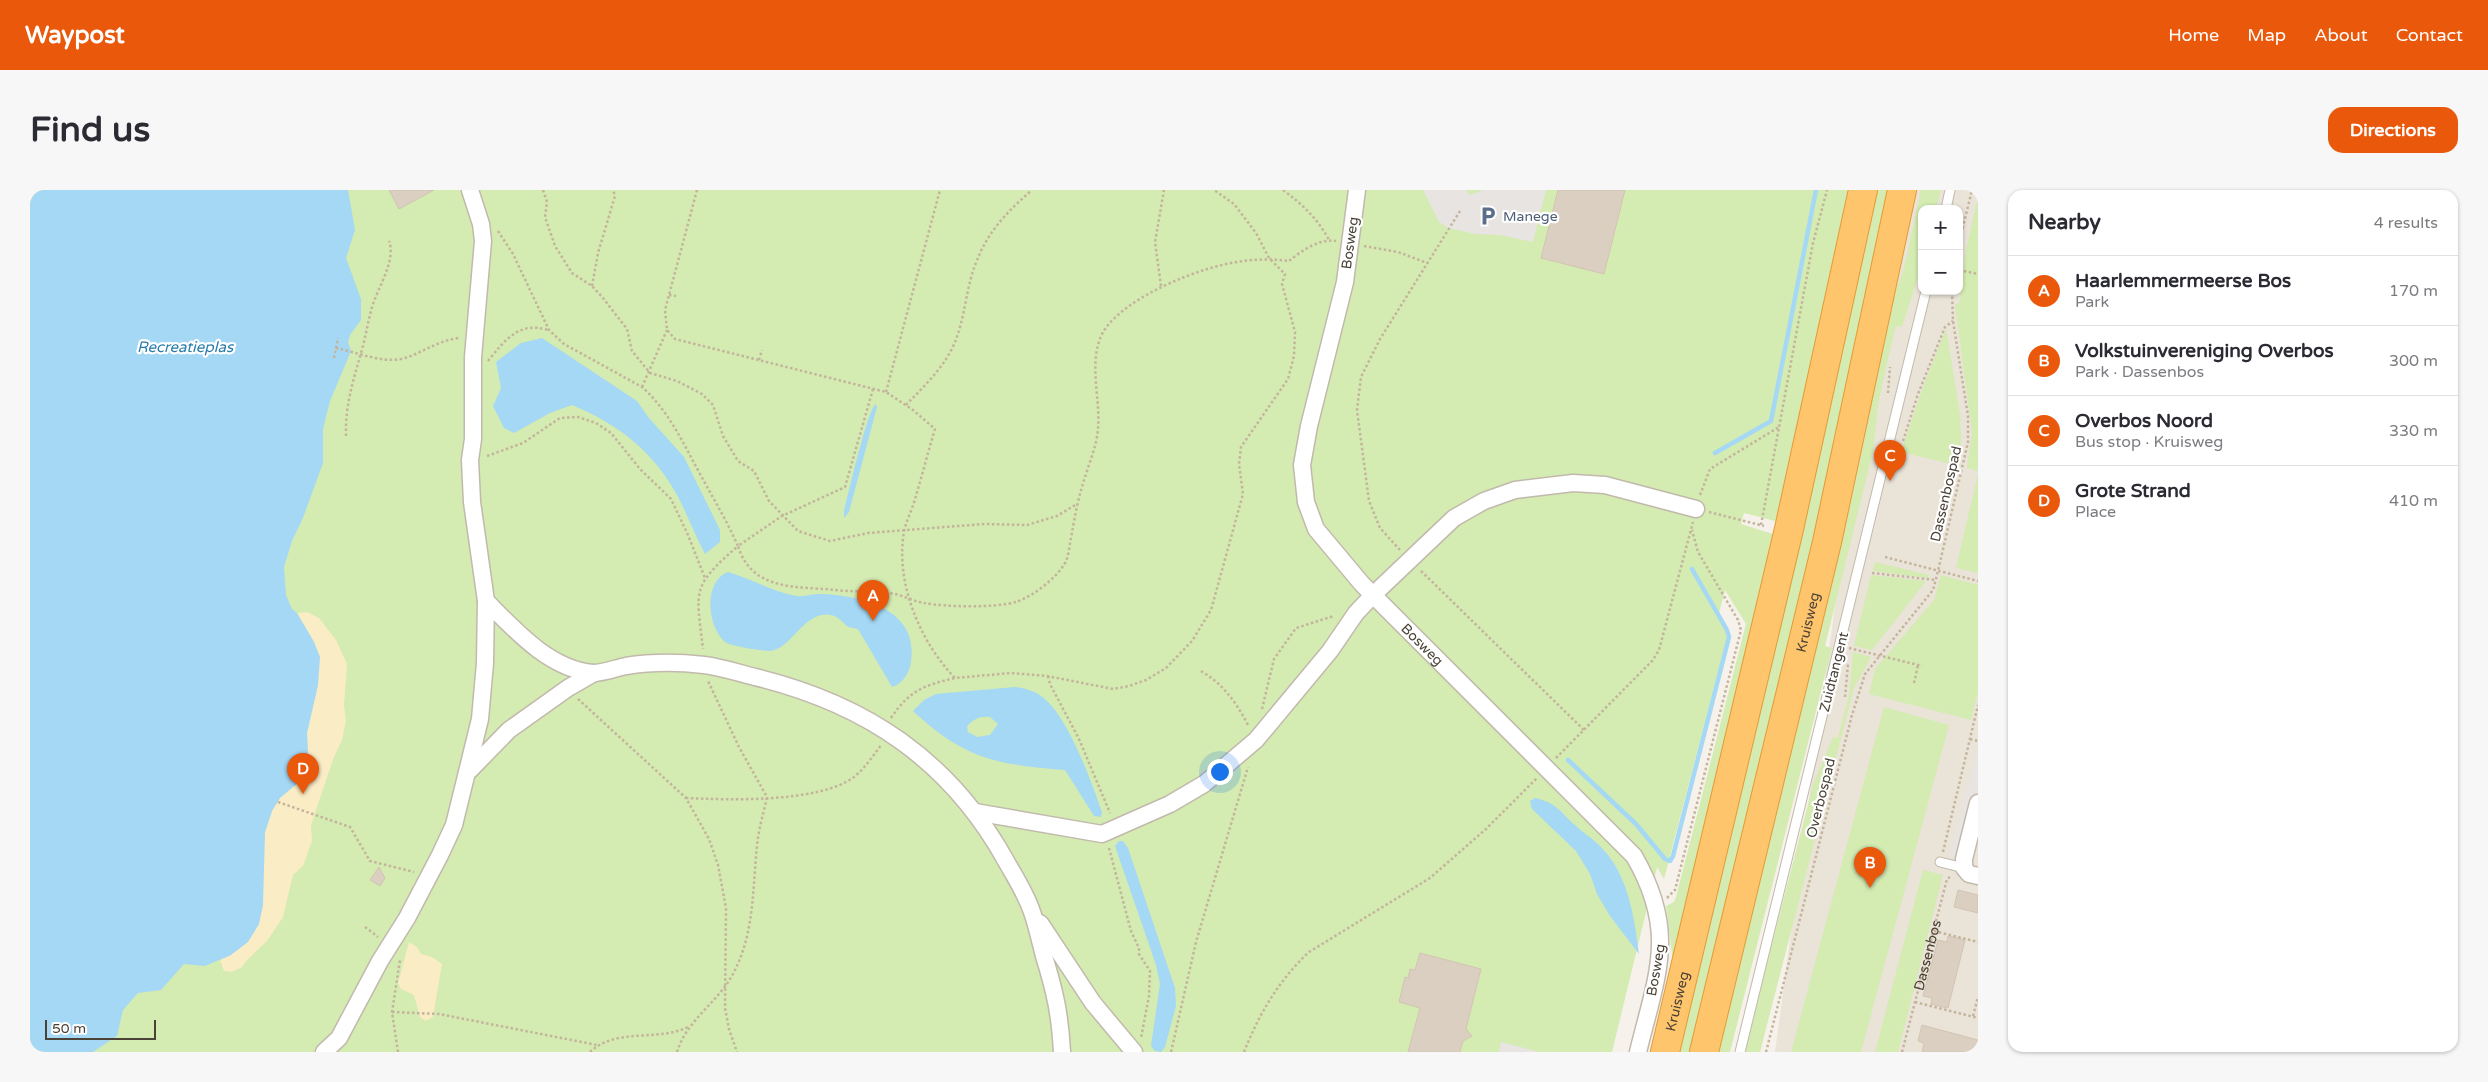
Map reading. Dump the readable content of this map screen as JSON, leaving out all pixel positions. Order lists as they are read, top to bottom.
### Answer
{
  "streets": {
    "highway": ["Kruisweg"],
    "street": ["Bosweg"],
    "lane": ["Zuidtangent"],
    "path": ["Dassenbospad", "Overbospad", "Dassenbos"]
  },
  "crossings": [
    ["Dassenbospad", "Overbospad"]
  ],
  "water": ["Recreatieplas"],
  "places": {
    "parking": ["Manege"]
  },
  "scale_bar": "50 m",
  "page": {
    "header": "Waypost",
    "nav": [
      "Home",
      "Map",
      "About",
      "Contact"
    ],
    "buttons": "Directions",
    "title": "Find us",
    "heading": ["Nearby", "4 results"],
    "map_buttons": ["+", "−"],
    "list": [
      {
        "mark": "A",
        "name": "Haarlemmermeerse Bos",
        "note": "Park",
        "value": "170 m"
      },
      {
        "mark": "B",
        "name": "Volkstuinvereniging Overbos",
        "note": "Park · Dassenbos",
        "value": "300 m"
      },
      {
        "mark": "C",
        "name": "Overbos Noord",
        "note": "Bus stop · Kruisweg",
        "value": "330 m"
      },
      {
        "mark": "D",
        "name": "Grote Strand",
        "note": "Place",
        "value": "410 m"
      }
    ],
    "pins": [
      "C",
      "A",
      "D",
      "B"
    ],
    "scale": "50 m"
  }
}
